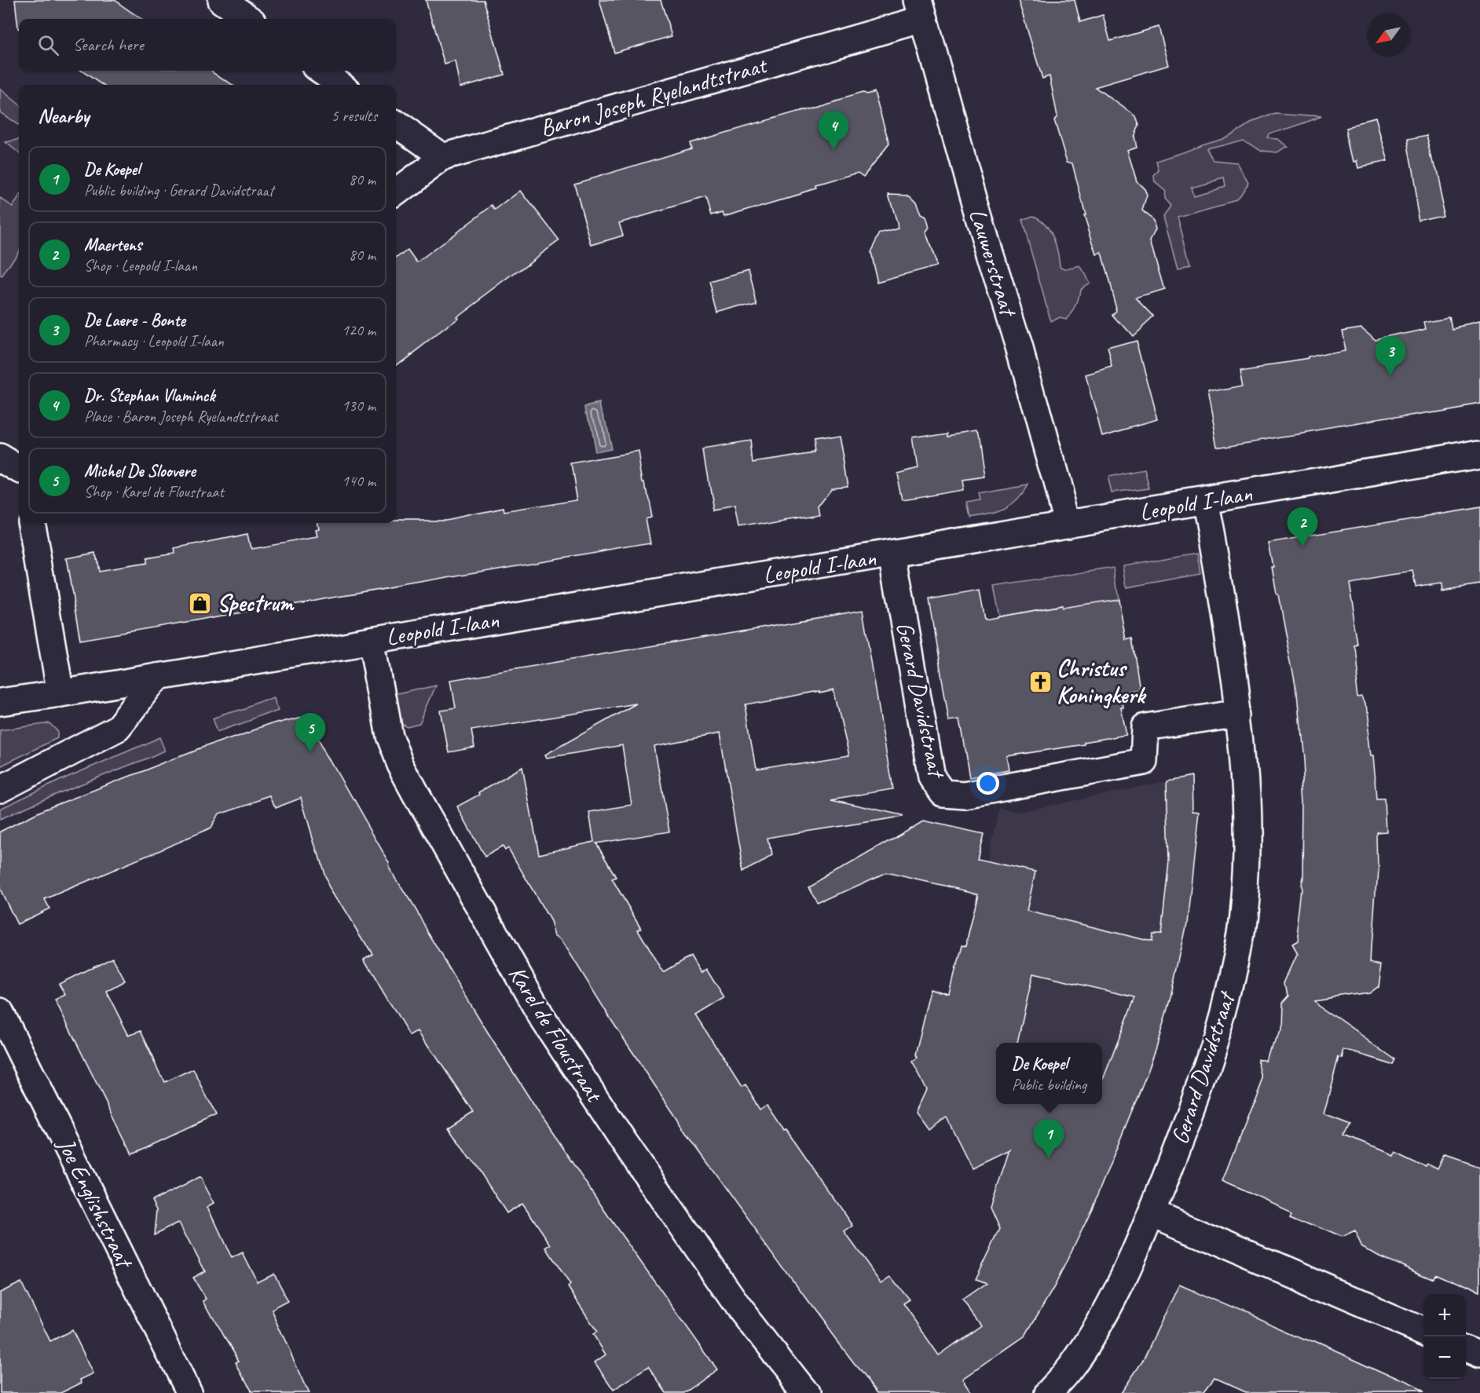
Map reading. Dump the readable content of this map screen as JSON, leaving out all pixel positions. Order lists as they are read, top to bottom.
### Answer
{
  "streets": {
    "street": [
      "Baron Joseph Ryelandtstraat",
      "Lauwerstraat",
      "Leopold I-laan",
      "Gerard Davidstraat",
      "Karel de Floustraat",
      "Joe Englishstraat"
    ]
  },
  "crossings": [
    ["Baron Joseph Ryelandtstraat", "Lauwerstraat"],
    ["Lauwerstraat", "Leopold I-laan"],
    ["Leopold I-laan", "Gerard Davidstraat"],
    ["Leopold I-laan", "Karel de Floustraat"]
  ],
  "places": {
    "shop": ["Spectrum"],
    "church": ["Christus Koningkerk"]
  },
  "north": "bottom left",
  "page": {
    "search": "Search here",
    "heading": ["Nearby", "5 results"],
    "pins": [
      "4",
      "3",
      "2",
      "5",
      "1"
    ],
    "list": [
      {
        "mark": "1",
        "name": "De Koepel",
        "note": "Public building · Gerard Davidstraat",
        "value": "80 m"
      },
      {
        "mark": "2",
        "name": "Maertens",
        "note": "Shop · Leopold I-laan",
        "value": "80 m"
      },
      {
        "mark": "3",
        "name": "De Laere - Bonte",
        "note": "Pharmacy · Leopold I-laan",
        "value": "120 m"
      },
      {
        "mark": "4",
        "name": "Dr. Stephan Vlaminck",
        "note": "Place · Baron Joseph Ryelandtstraat",
        "value": "130 m"
      },
      {
        "mark": "5",
        "name": "Michel De Sloovere",
        "note": "Shop · Karel de Floustraat",
        "value": "140 m"
      }
    ],
    "popup": ["De Koepel", "Public building"],
    "map_buttons": ["+", "−"]
  }
}
